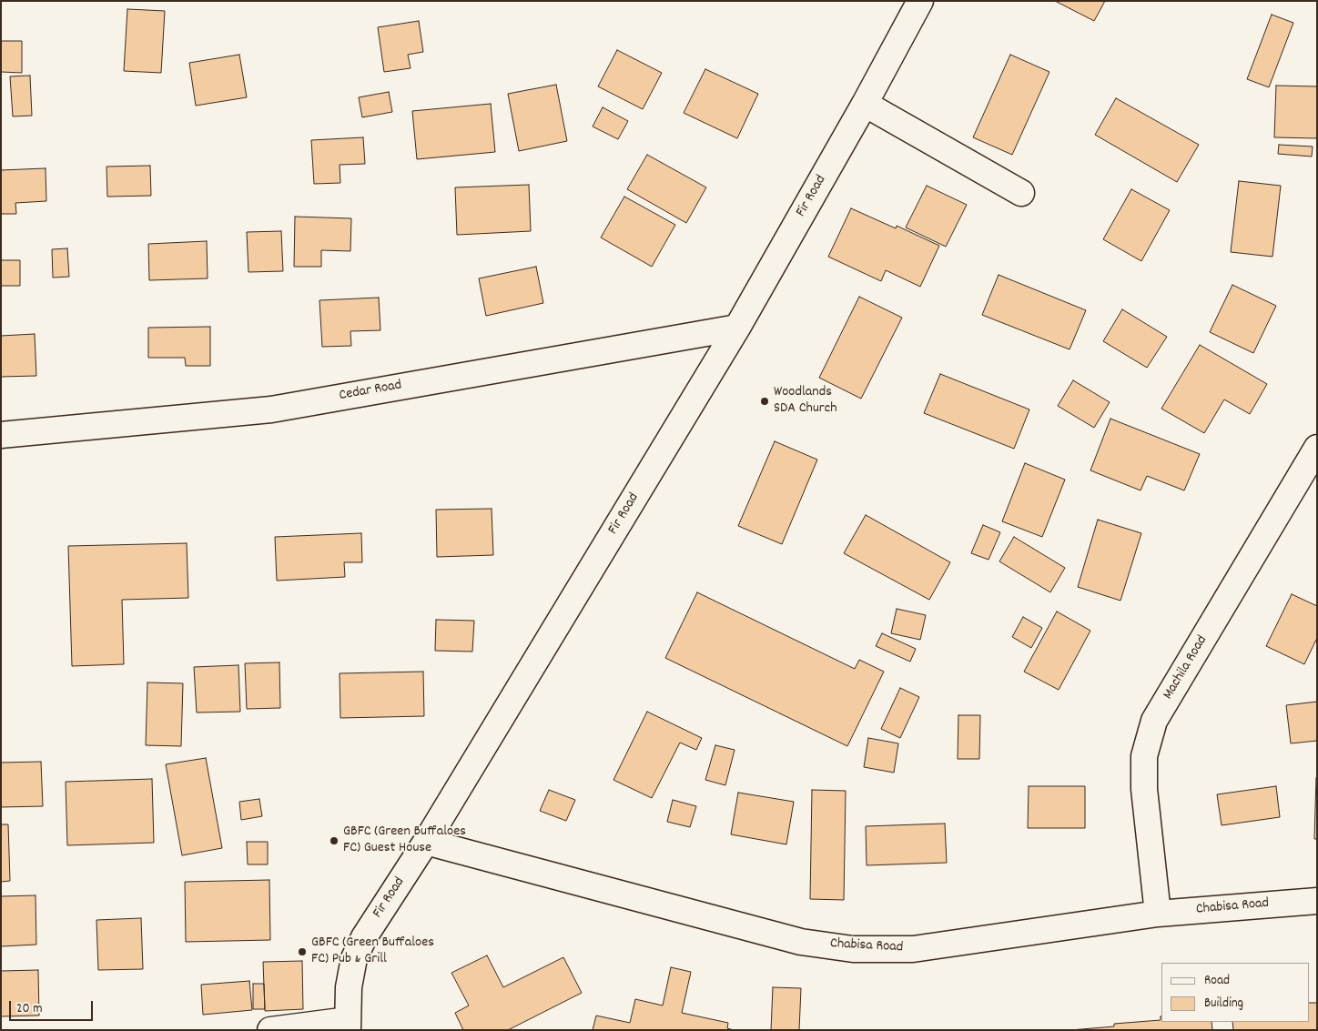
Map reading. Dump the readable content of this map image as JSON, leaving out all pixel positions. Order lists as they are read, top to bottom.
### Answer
{
  "streets": {
    "street": [
      "Fir Road",
      "Cedar Road",
      "Machila Road",
      "Chabisa Road"
    ]
  },
  "crossings": [
    ["Fir Road", "Cedar Road"],
    ["Fir Road", "Chabisa Road"],
    ["Machila Road", "Chabisa Road"]
  ],
  "places": ["Woodlands SDA Church", "GBFC (Green Buffaloes FC) Guest House", "GBFC (Green Buffaloes FC) Pub & Grill"],
  "legend": ["Road", "Building"],
  "scale_bar": "20 m"
}
